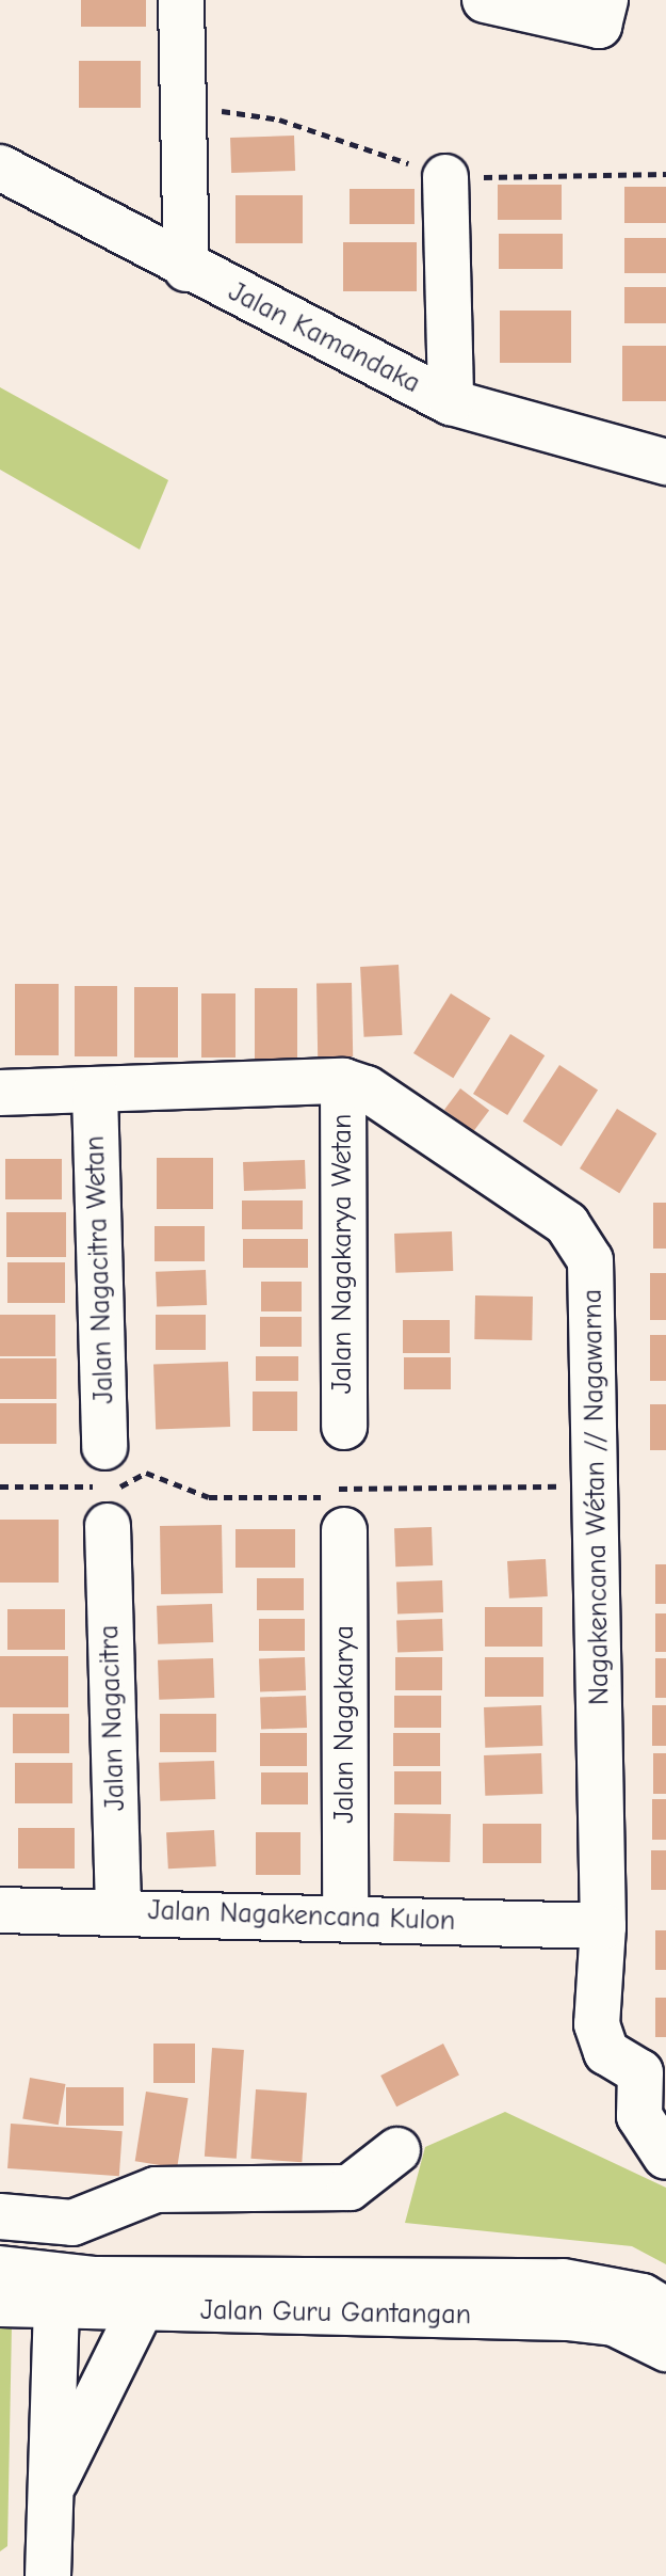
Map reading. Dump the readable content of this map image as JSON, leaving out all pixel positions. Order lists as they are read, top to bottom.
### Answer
{
  "streets": {
    "street": [
      "Jalan Kamandaka",
      "Jalan Nagakarya Wetan",
      "Jalan Nagacitra Wetan",
      "Nagakencana Wétan // Nagawarna",
      "Jalan Nagacitra",
      "Jalan Nagakarya",
      "Jalan Nagakencana Kulon",
      "Jalan Guru Gantangan"
    ]
  },
  "crossings": [
    ["Jalan Nagakarya Wetan", "Nagakencana Wétan // Nagawarna"],
    ["Jalan Nagacitra Wetan", "Nagakencana Wétan // Nagawarna"],
    ["Nagakencana Wétan // Nagawarna", "Jalan Nagakencana Kulon"],
    ["Jalan Nagacitra", "Jalan Nagakencana Kulon"],
    ["Jalan Nagakarya", "Jalan Nagakencana Kulon"]
  ]
}
